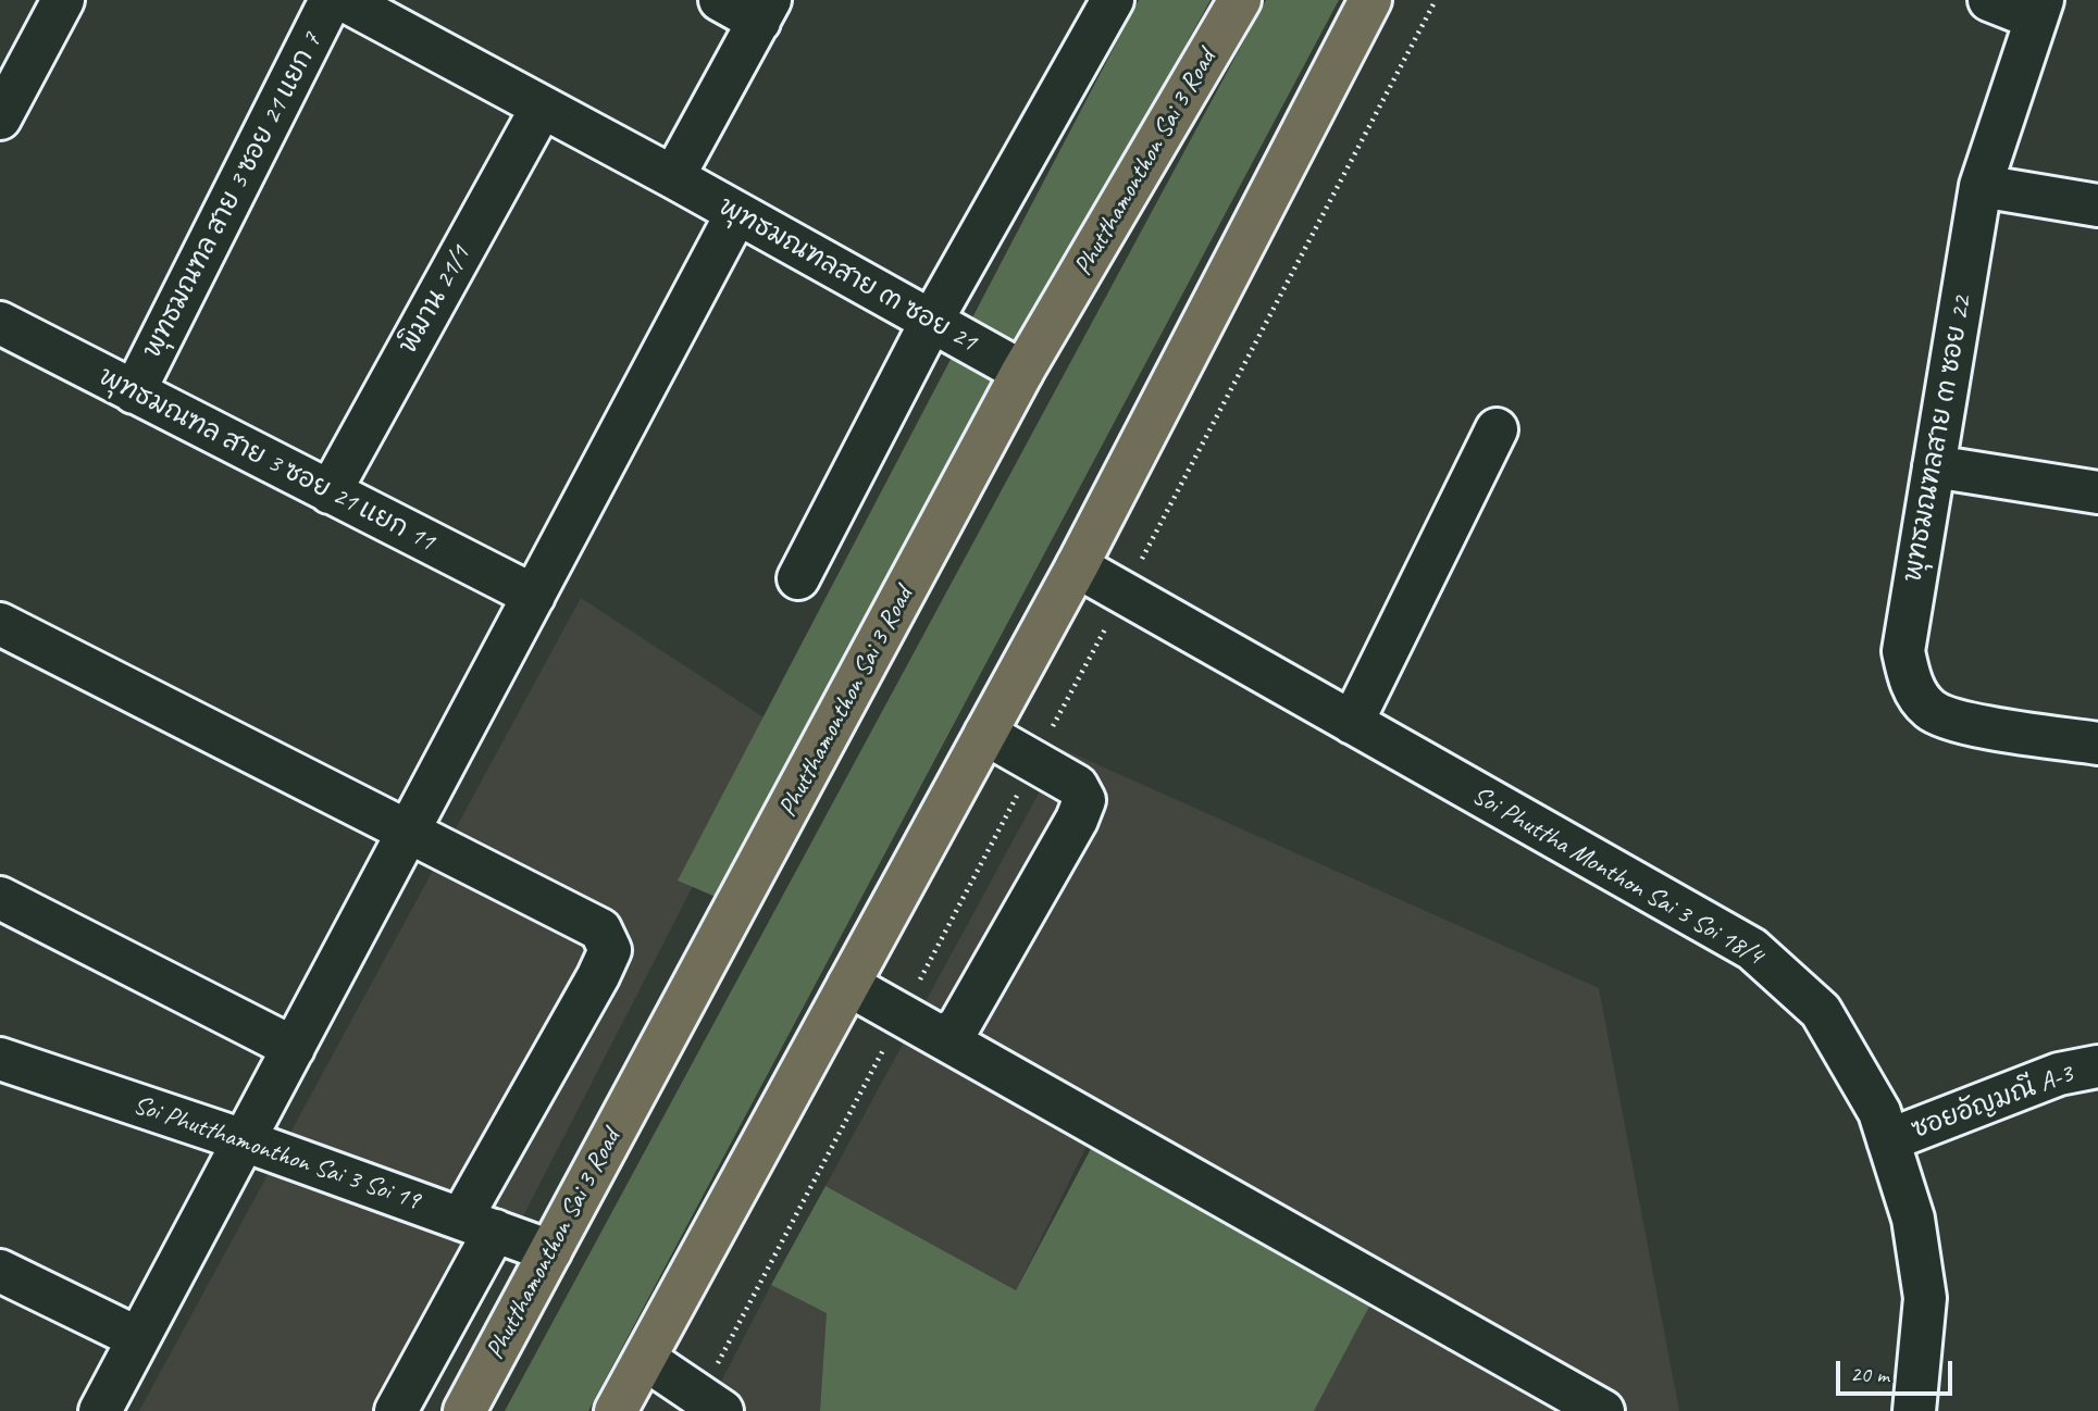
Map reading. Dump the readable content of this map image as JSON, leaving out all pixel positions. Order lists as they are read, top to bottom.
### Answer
{
  "streets": {
    "main road": ["Phutthamonthon Sai 3 Road"],
    "street": [
      "พุทธมณฑล สาย 3 ซอย 21 แยก 7",
      "พุทธมณฑลสาย ๓ ซอย 21",
      "พิมาน 21/1",
      "พุทธมณฑลสาย ๓ ซอย 22",
      "พุทธมณฑล สาย 3 ซอย 21 แยก 11",
      "Soi Phuttha Monthon Sai 3 Soi 18/4",
      "ซอยอัญมณี A-3",
      "Soi Phutthamonthon Sai 3 Soi 19"
    ]
  },
  "crossings": [
    ["Phutthamonthon Sai 3 Road", "พุทธมณฑลสาย ๓ ซอย 21"],
    ["Phutthamonthon Sai 3 Road", "Soi Phutthamonthon Sai 3 Soi 19"],
    ["พุทธมณฑล สาย 3 ซอย 21 แยก 7", "พุทธมณฑล สาย 3 ซอย 21 แยก 11"],
    ["พุทธมณฑลสาย ๓ ซอย 21", "พิมาน 21/1"],
    ["พิมาน 21/1", "พุทธมณฑล สาย 3 ซอย 21 แยก 11"],
    ["Soi Phuttha Monthon Sai 3 Soi 18/4", "ซอยอัญมณี A-3"]
  ],
  "scale_bar": "20 m"
}
